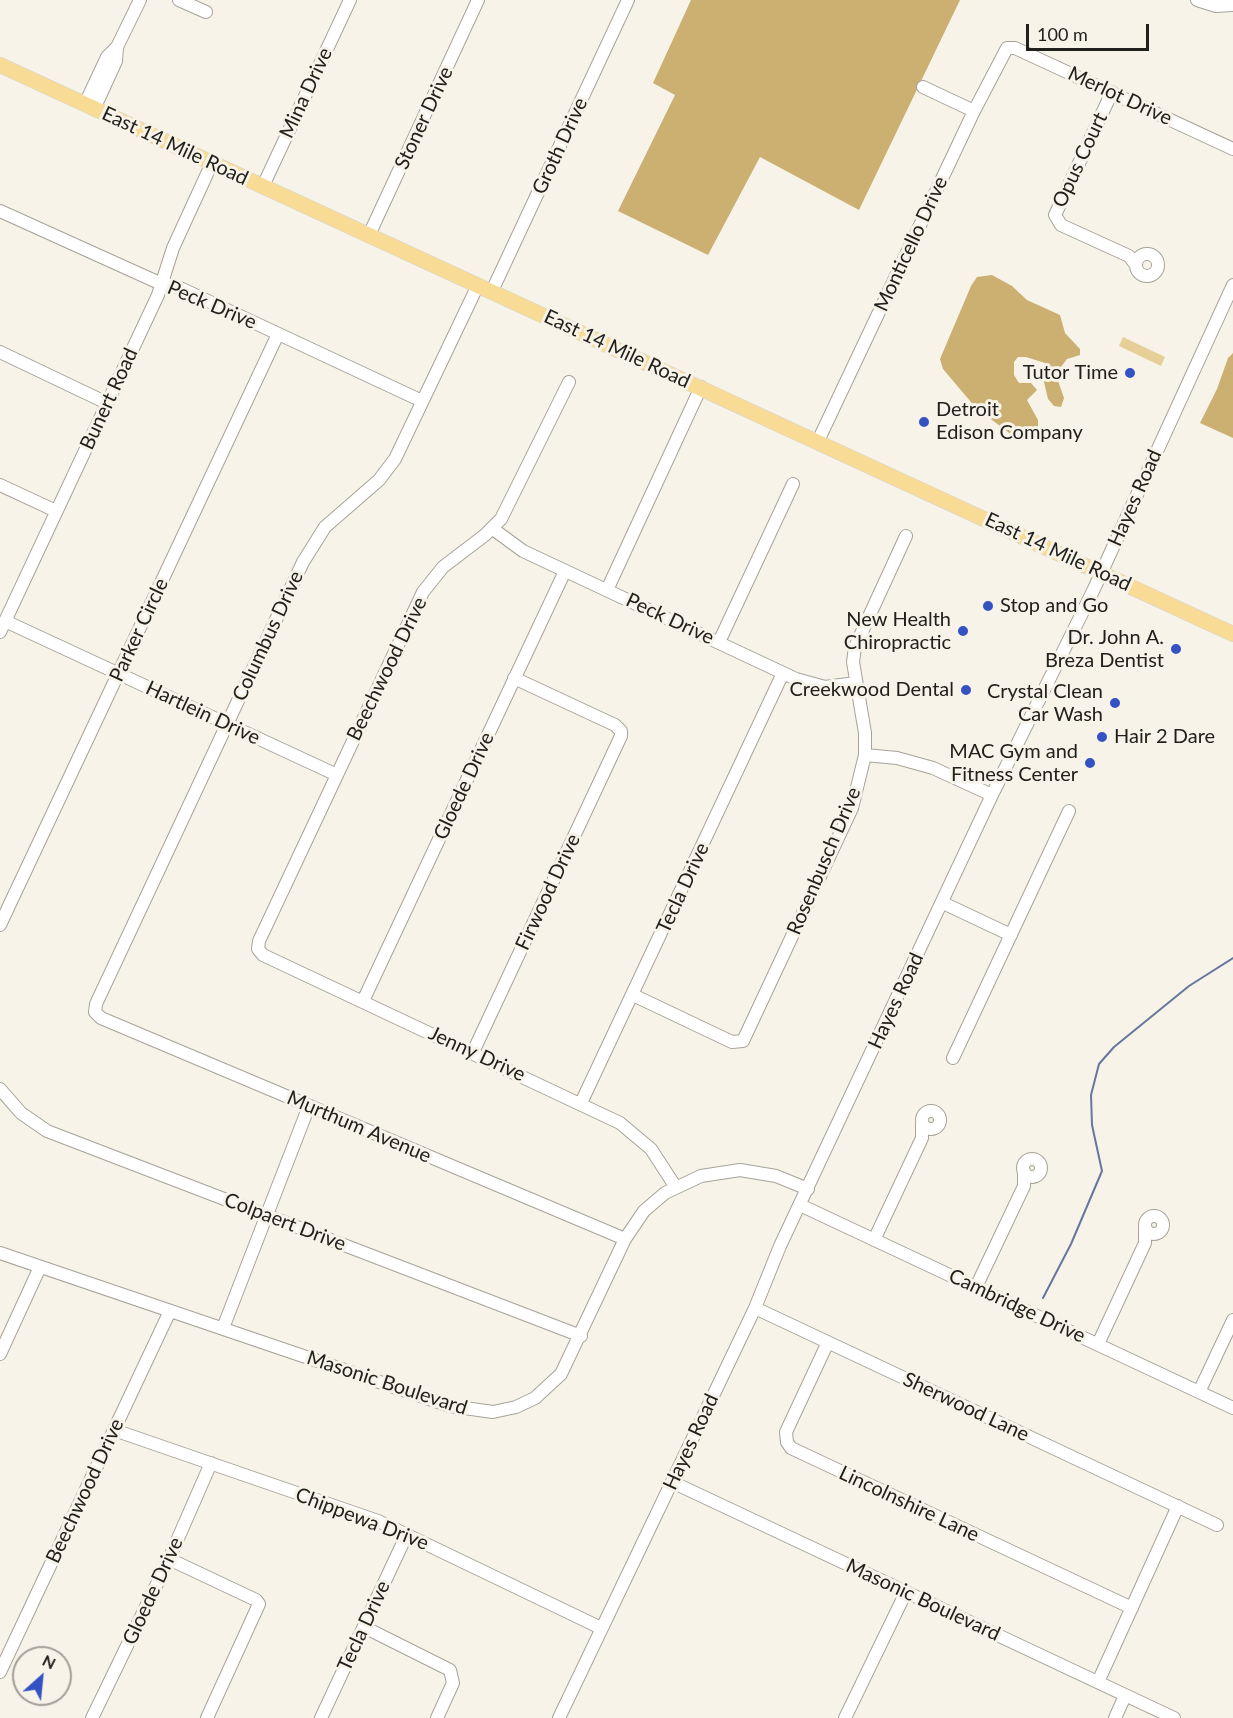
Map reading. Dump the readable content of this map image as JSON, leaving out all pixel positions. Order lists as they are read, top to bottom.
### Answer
{
  "streets": {
    "main road": ["East 14 Mile Road"],
    "street": [
      "Mina Drive",
      "Merlot Drive",
      "Stoner Drive",
      "Groth Drive",
      "Opus Court",
      "Monticello Drive",
      "Peck Drive",
      "Bunert Road",
      "Hayes Road",
      "Parker Circle",
      "Columbus Drive",
      "Beechwood Drive",
      "Hartlein Drive",
      "Gloede Drive",
      "Rosenbusch Drive",
      "Tecla Drive",
      "Firwood Drive",
      "Jenny Drive",
      "Murthum Avenue",
      "Colpaert Drive",
      "Cambridge Drive",
      "Masonic Boulevard",
      "Sherwood Lane",
      "Lincolnshire Lane",
      "Chippewa Drive"
    ]
  },
  "crossings": [
    ["Mina Drive", "East 14 Mile Road"],
    ["Merlot Drive", "Opus Court"],
    ["Merlot Drive", "Monticello Drive"],
    ["Stoner Drive", "East 14 Mile Road"],
    ["East 14 Mile Road", "Groth Drive"],
    ["East 14 Mile Road", "Monticello Drive"],
    ["East 14 Mile Road", "Bunert Road"],
    ["East 14 Mile Road", "Hayes Road"],
    ["East 14 Mile Road", "Columbus Drive"],
    ["Groth Drive", "Columbus Drive"],
    ["Peck Drive", "Bunert Road"],
    ["Peck Drive", "Parker Circle"],
    ["Peck Drive", "Columbus Drive"],
    ["Peck Drive", "Beechwood Drive"],
    ["Peck Drive", "Gloede Drive"],
    ["Peck Drive", "Rosenbusch Drive"],
    ["Peck Drive", "Tecla Drive"],
    ["Bunert Road", "Hartlein Drive"],
    ["Hayes Road", "Cambridge Drive"],
    ["Hayes Road", "Masonic Boulevard"],
    ["Hayes Road", "Sherwood Lane"],
    ["Hayes Road", "Chippewa Drive"],
    ["Parker Circle", "Hartlein Drive"],
    ["Columbus Drive", "Hartlein Drive"],
    ["Columbus Drive", "Murthum Avenue"],
    ["Beechwood Drive", "Hartlein Drive"],
    ["Beechwood Drive", "Jenny Drive"],
    ["Beechwood Drive", "Masonic Boulevard"],
    ["Beechwood Drive", "Chippewa Drive"],
    ["Gloede Drive", "Firwood Drive"],
    ["Gloede Drive", "Jenny Drive"],
    ["Gloede Drive", "Chippewa Drive"],
    ["Rosenbusch Drive", "Tecla Drive"],
    ["Tecla Drive", "Jenny Drive"],
    ["Tecla Drive", "Chippewa Drive"],
    ["Firwood Drive", "Jenny Drive"],
    ["Jenny Drive", "Masonic Boulevard"],
    ["Murthum Avenue", "Masonic Boulevard"],
    ["Colpaert Drive", "Masonic Boulevard"],
    ["Sherwood Lane", "Lincolnshire Lane"]
  ],
  "places": [
    "Tutor Time",
    "Detroit Edison Company",
    "Stop and Go",
    "New Health Chiropractic",
    "Dr. John A. Breza Dentist",
    "Creekwood Dental",
    "Crystal Clean Car Wash",
    "Hair 2 Dare",
    "MAC Gym and Fitness Center"
  ],
  "scale_bar": "100 m",
  "north": "top right"
}
